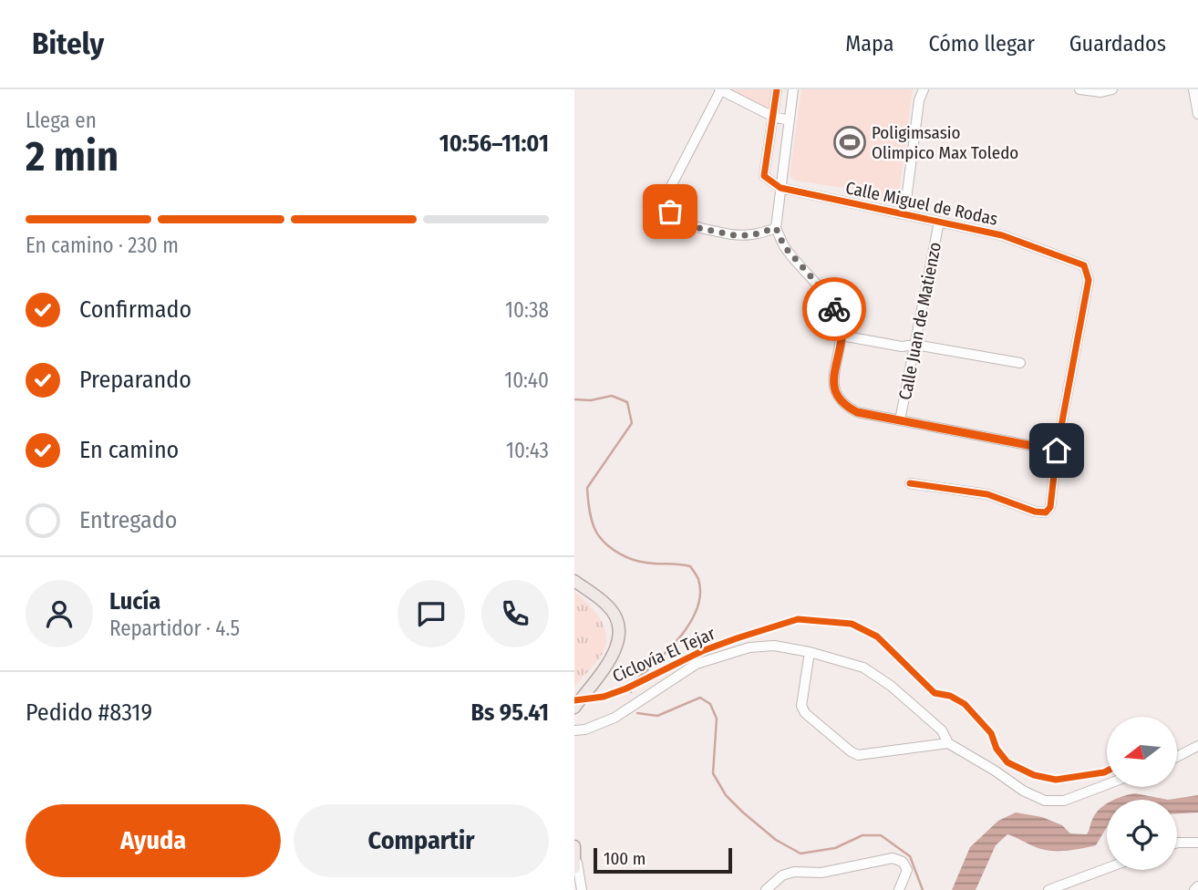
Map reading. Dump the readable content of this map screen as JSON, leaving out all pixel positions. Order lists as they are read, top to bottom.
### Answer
{
  "streets": {
    "street": ["Calle Miguel de Rodas", "Calle Juan de Matienzo"],
    "cycle path": ["Ciclovía El Tejar"]
  },
  "crossings": [
    ["Calle Miguel de Rodas", "Calle Juan de Matienzo"]
  ],
  "places": {
    "sports": ["Poligimsasio Olimpico Max Toledo"]
  },
  "scale_bar": "100 m",
  "north": "left",
  "page": {
    "header": "Bitely",
    "nav": ["Mapa", "Cómo llegar", "Guardados"],
    "heading": ["2 min", "Llega en", "10:56–11:01"],
    "panel": [
      "Lucía",
      "Repartidor · 4.5",
      "Pedido #8319",
      "Bs 95.41"
    ],
    "bar": "En camino · 230 m",
    "list": [
      ["Confirmado", "10:38"],
      ["Preparando", "10:40"],
      ["En camino", "10:43"],
      "Entregado"
    ],
    "buttons": ["Ayuda", "Compartir"],
    "scale": "100 m"
  }
}
